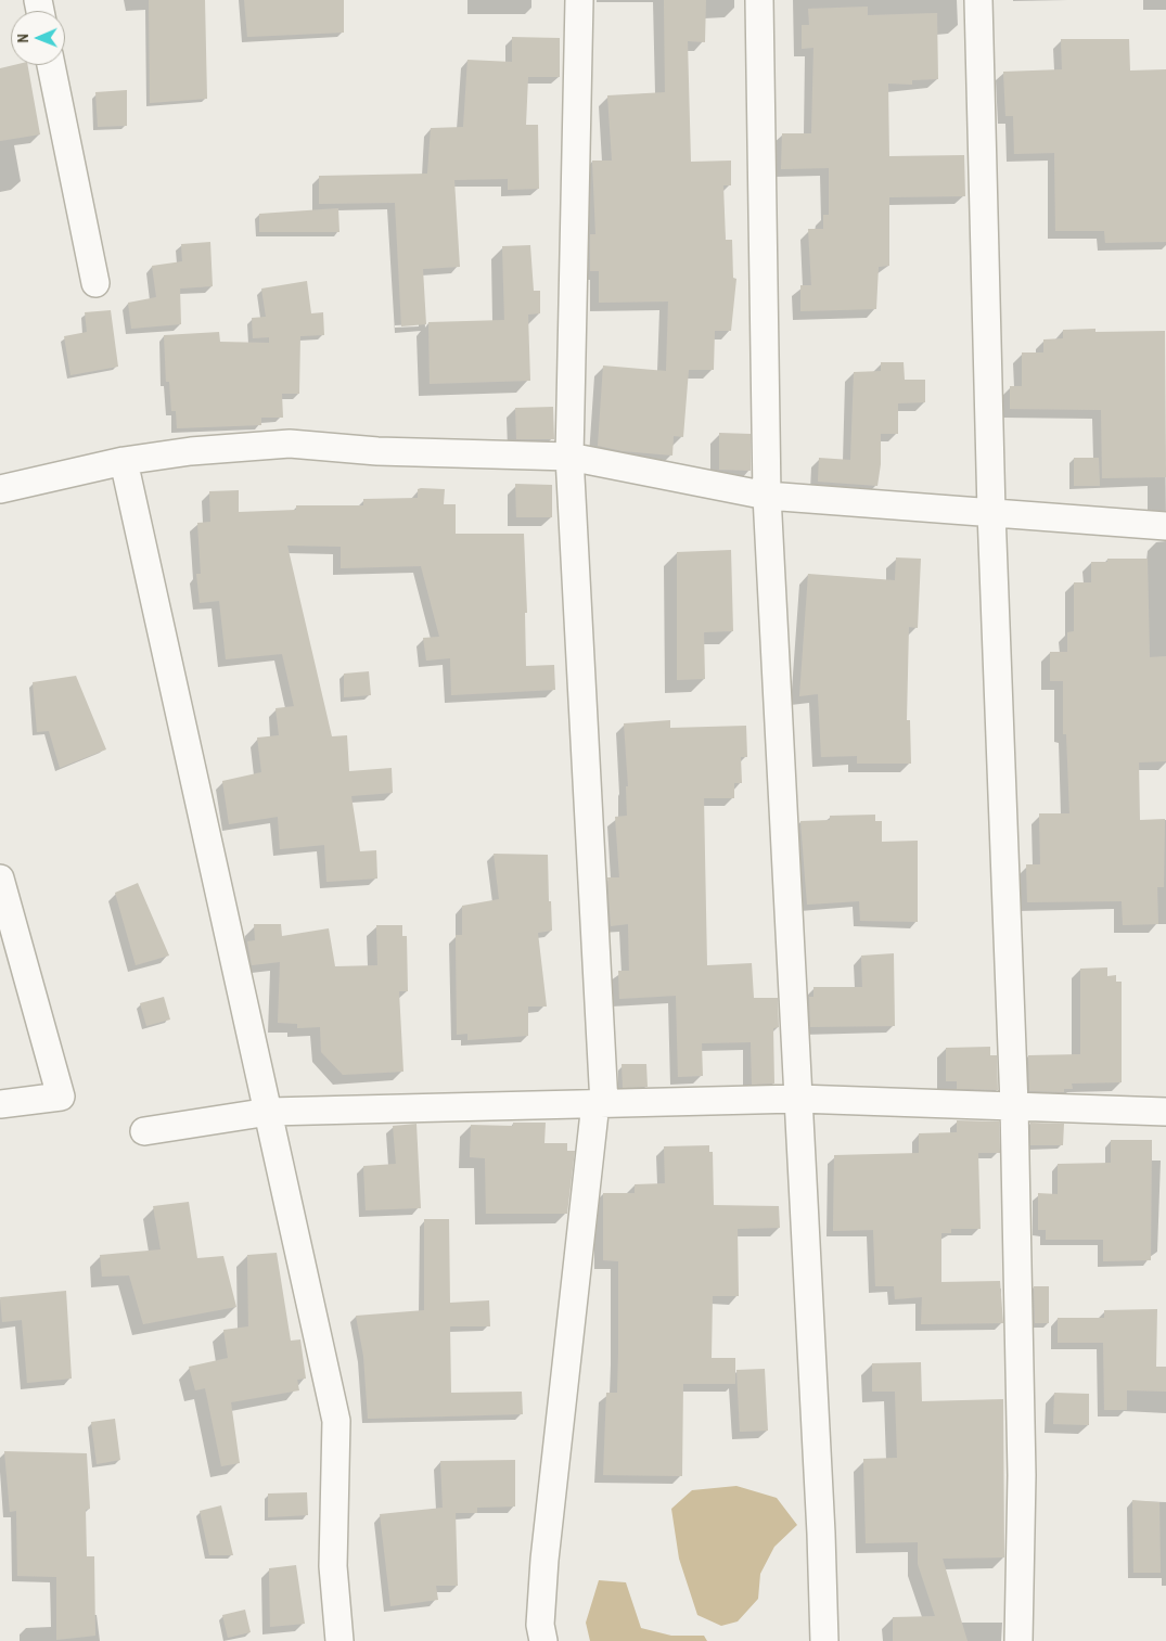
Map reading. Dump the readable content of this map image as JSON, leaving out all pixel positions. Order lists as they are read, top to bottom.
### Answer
{
  "north": "left"
}
